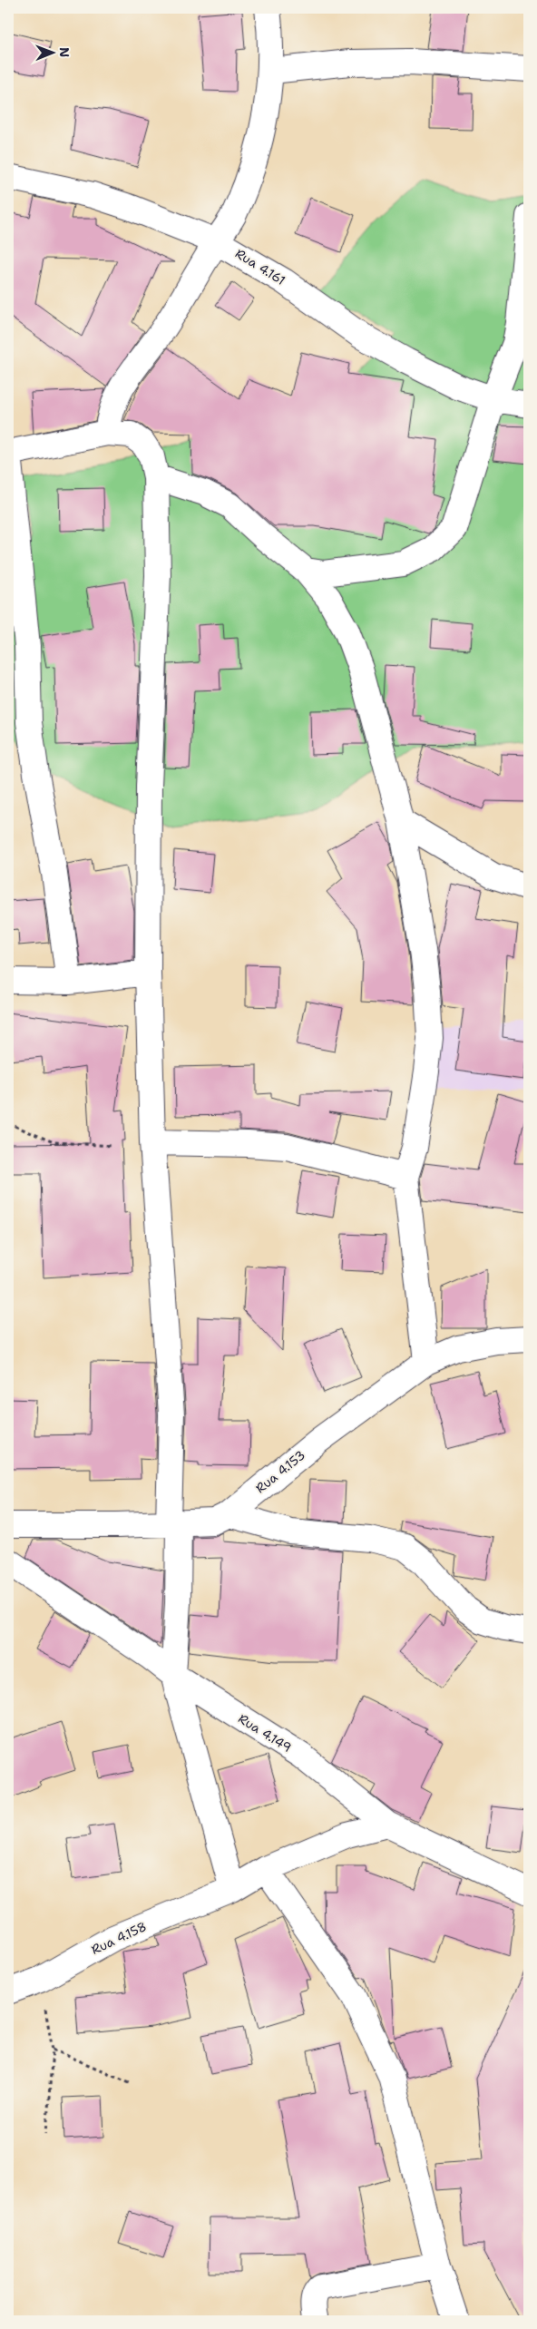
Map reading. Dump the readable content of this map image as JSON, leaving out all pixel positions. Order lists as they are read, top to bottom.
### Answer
{
  "streets": {
    "street": [
      "Rua 4.161",
      "Rua 4.153",
      "Rua 4.149",
      "Rua 4.158"
    ]
  },
  "crossings": [
    ["Rua 4.149", "Rua 4.158"]
  ],
  "north": "right"
}
